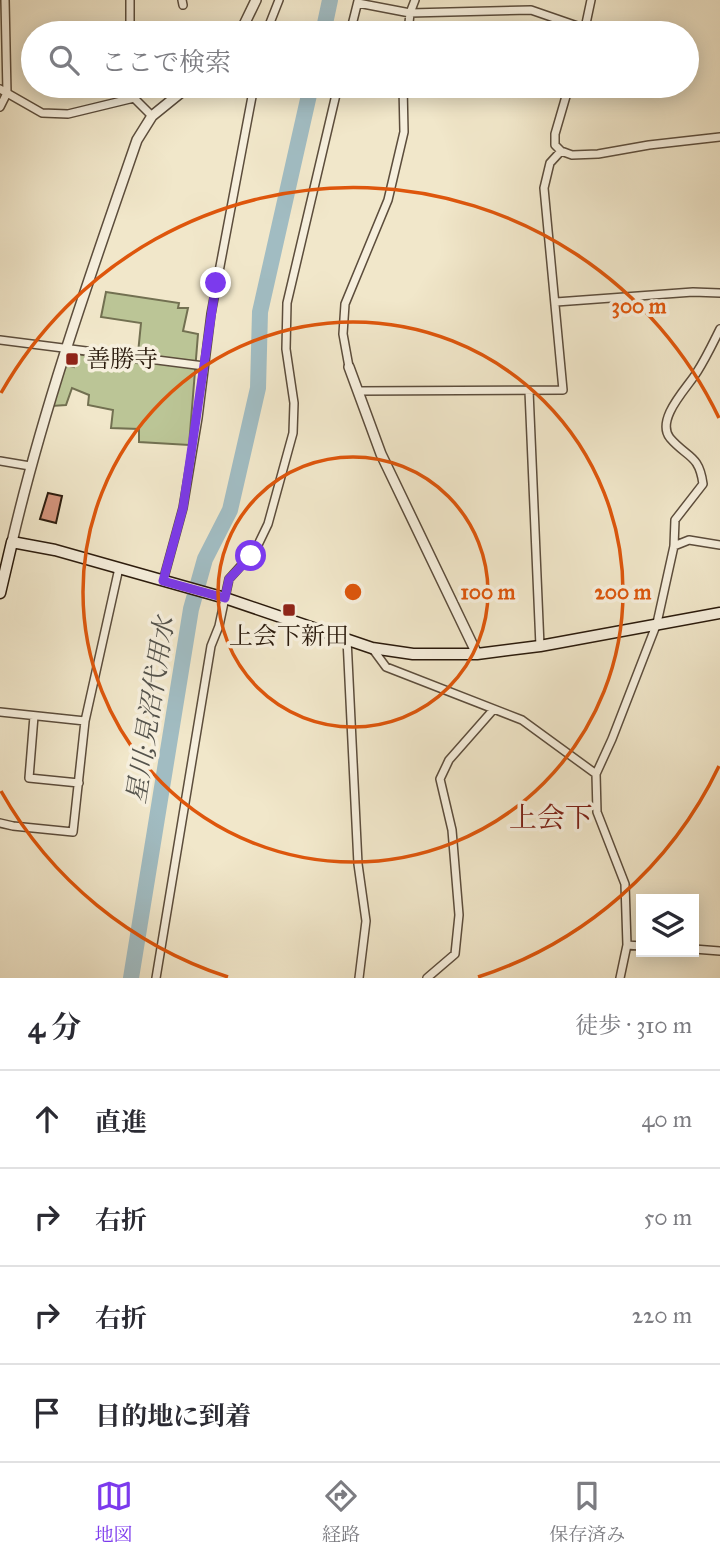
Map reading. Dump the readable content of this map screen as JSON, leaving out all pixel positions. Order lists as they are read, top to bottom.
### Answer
{
  "districts": ["上会下"],
  "water": ["星川;見沼代用水"],
  "places": {
    "transit": ["善勝寺", "上会下新田"]
  },
  "page": {
    "search": "ここで検索",
    "heading": ["4 分", "徒歩 · 310 m"],
    "list": [
      ["直進", "40 m"],
      ["右折", "50 m"],
      ["右折", "220 m"],
      "目的地に到着"
    ],
    "nav": ["地図", "経路", "保存済み"]
  },
  "rings": ["300 m", "100 m", "200 m"]
}
